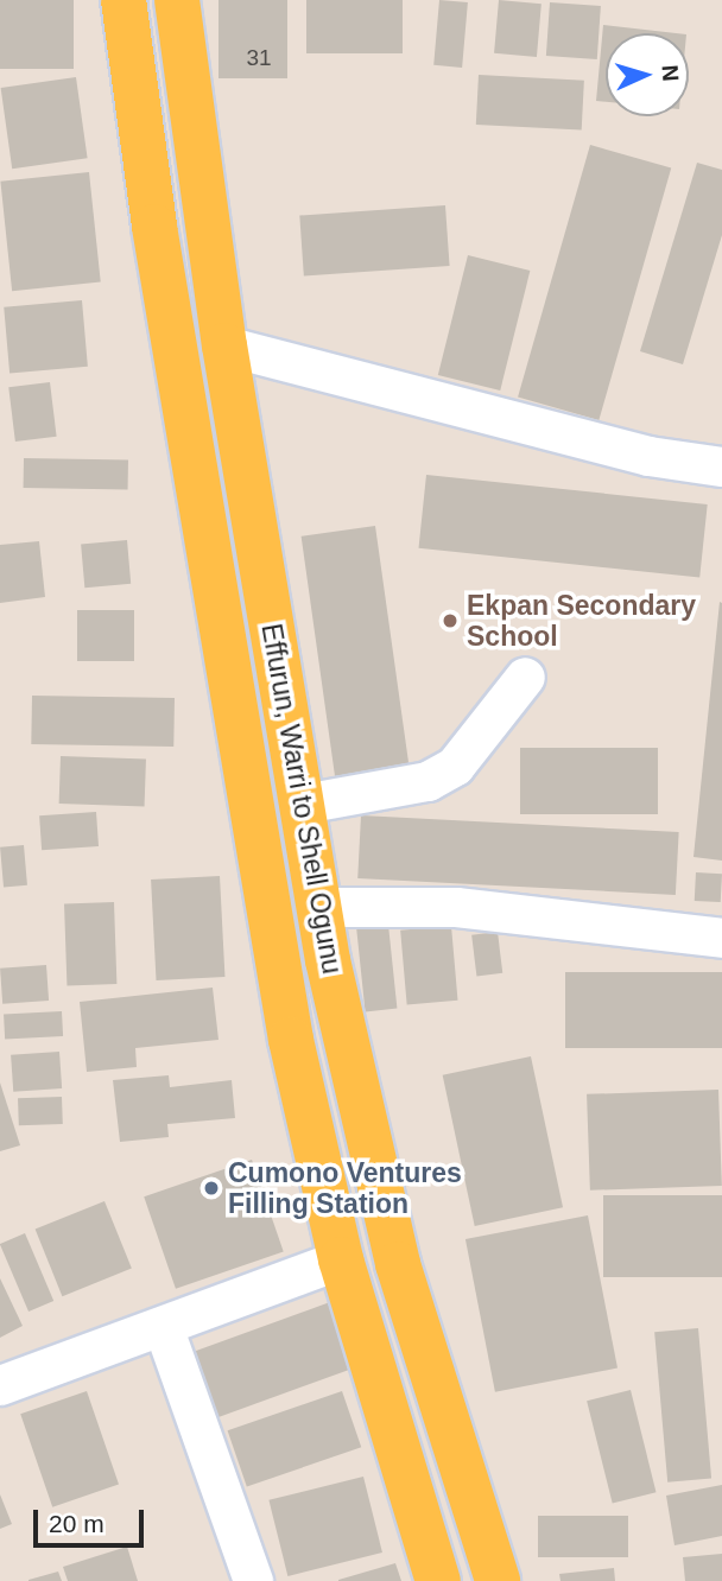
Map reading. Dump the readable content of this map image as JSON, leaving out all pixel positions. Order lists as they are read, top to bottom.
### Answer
{
  "streets": {
    "main road": ["Effurun, Warri to Shell Ogunu"]
  },
  "places": ["Ekpan Secondary School", "Cumono Ventures Filling Station"],
  "house_numbers": ["31"],
  "scale_bar": "20 m",
  "north": "right"
}
